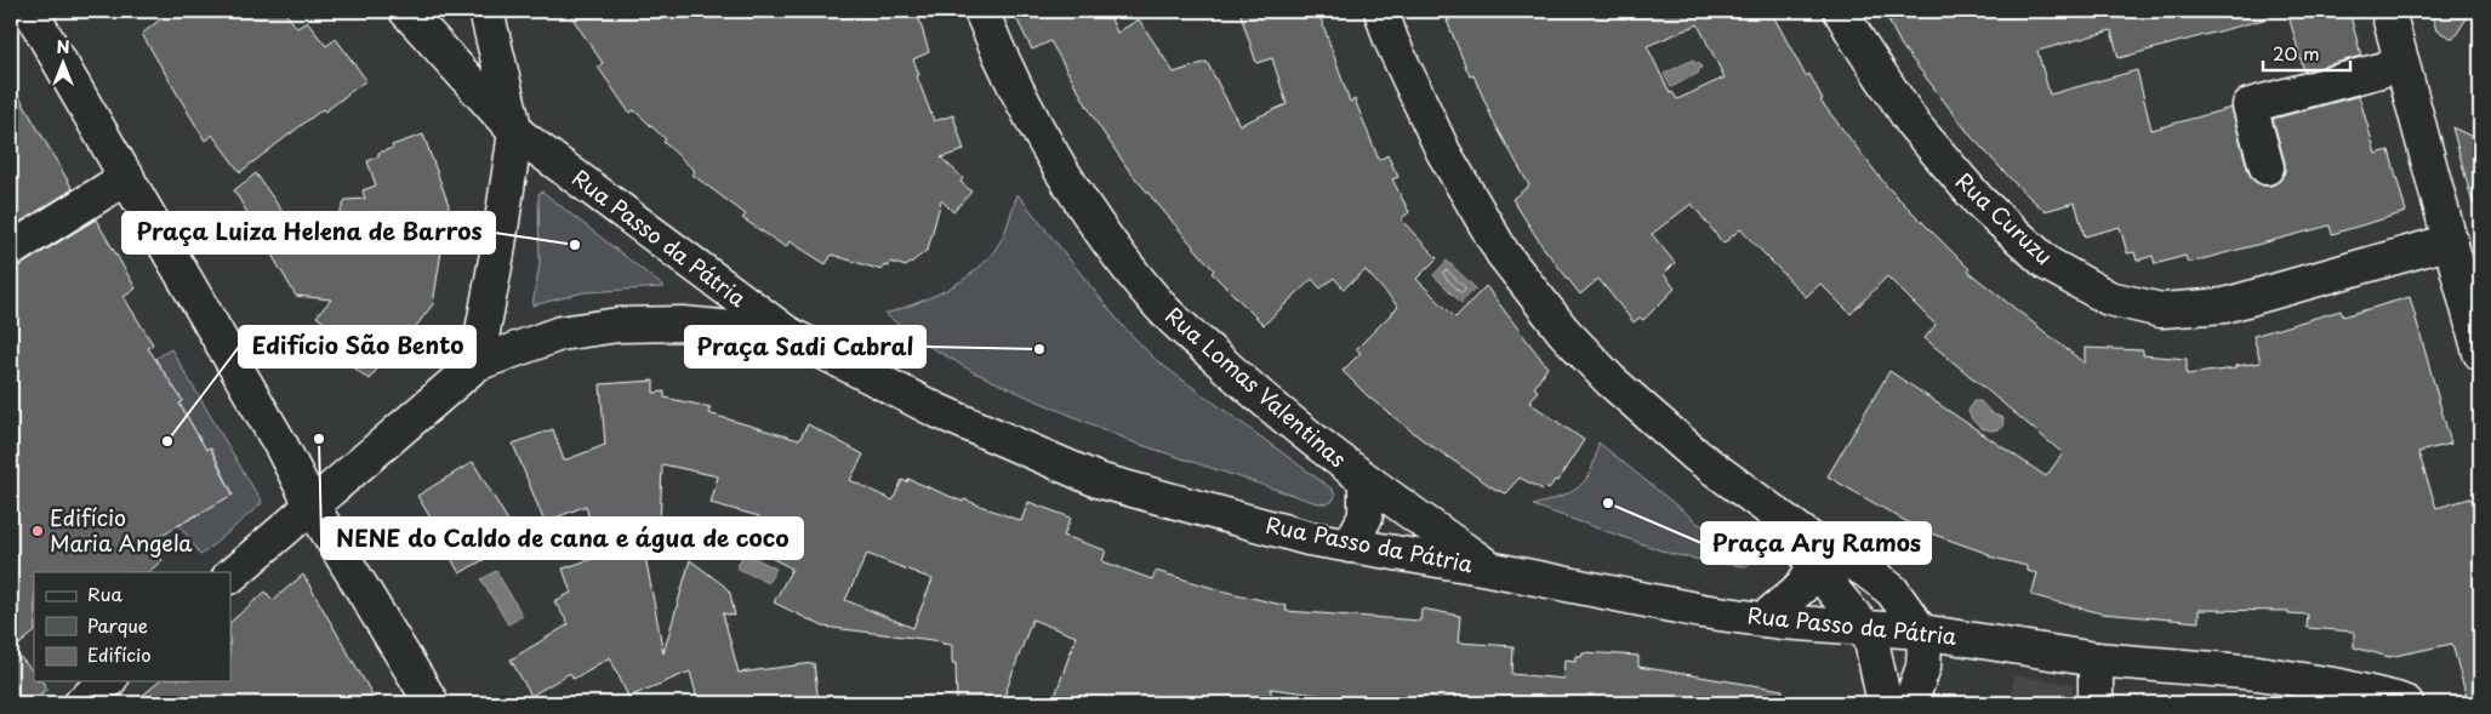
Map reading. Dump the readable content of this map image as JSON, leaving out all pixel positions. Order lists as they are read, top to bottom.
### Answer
{
  "streets": {
    "street": ["Rua Curuzu", "Rua Passo da Pátria", "Rua Lomas Valentinas"]
  },
  "crossings": [
    ["Rua Passo da Pátria", "Rua Lomas Valentinas"]
  ],
  "places": [
    "Praça Luiza Helena de Barros",
    "Praça Sadi Cabral",
    "NENE do Caldo de cana e água de coco",
    "Edifício São Bento",
    "Praça Ary Ramos",
    "Edifício Maria Angela"
  ],
  "legend": ["Rua", "Parque", "Edifício"],
  "scale_bar": "20 m",
  "north": "top"
}
